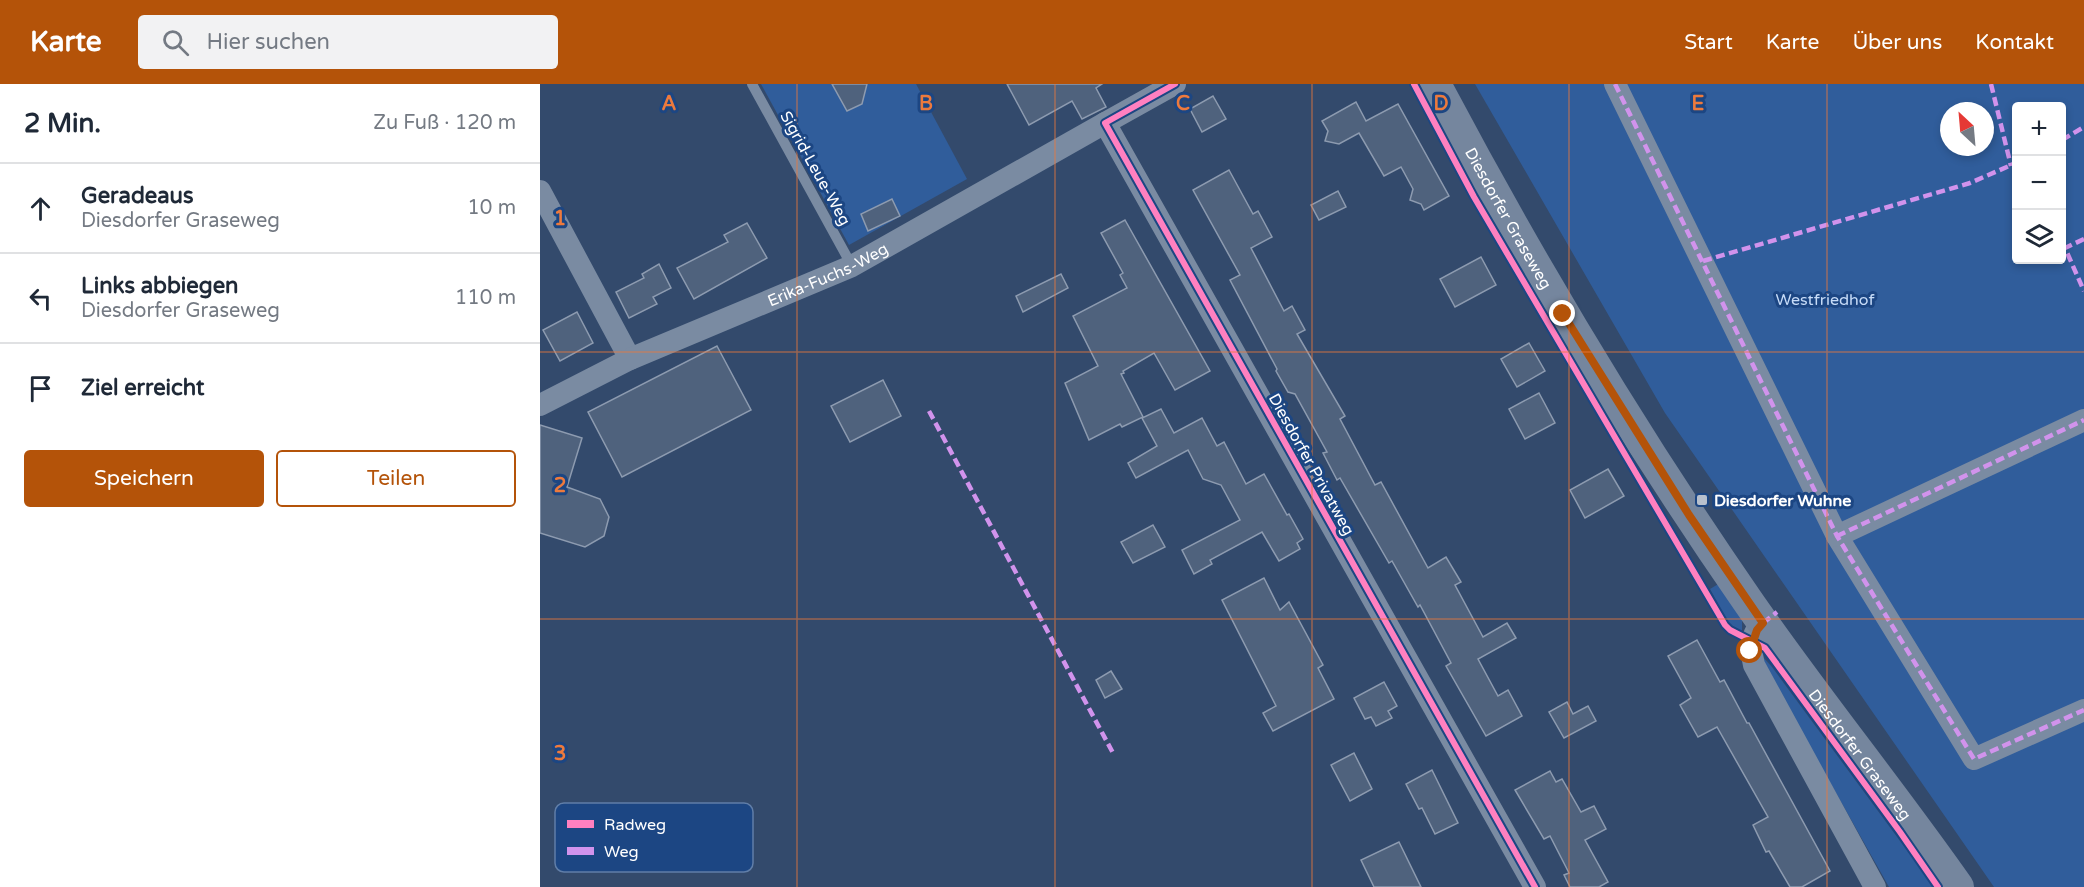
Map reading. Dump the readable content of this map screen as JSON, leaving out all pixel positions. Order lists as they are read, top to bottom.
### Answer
{
  "streets": {
    "main road": ["Diesdorfer Graseweg"],
    "street": ["Erika-Fuchs-Weg", "Diesdorfer Privatweg"],
    "lane": ["Sigrid-Leue-Weg"]
  },
  "crossings": [
    ["Sigrid-Leue-Weg", "Erika-Fuchs-Weg"],
    ["Erika-Fuchs-Weg", "Diesdorfer Privatweg"]
  ],
  "parks": ["Westfriedhof"],
  "places": {
    "transit": ["Diesdorfer Wuhne"]
  },
  "legend": ["Radweg", "Weg"],
  "north": "top left",
  "page": {
    "header": "Karte",
    "search": "Hier suchen",
    "nav": [
      "Start",
      "Karte",
      "Über uns",
      "Kontakt"
    ],
    "heading": ["2 Min.", "Zu Fuß · 120 m"],
    "map_buttons": ["+", "−"],
    "list": [
      ["Geradeaus", "Diesdorfer Graseweg", "10 m"],
      ["Links abbiegen", "Diesdorfer Graseweg", "110 m"],
      "Ziel erreicht"
    ],
    "buttons": ["Speichern", "Teilen"]
  },
  "grid": {
    "columns": [
      "A",
      "B",
      "C",
      "D",
      "E"
    ],
    "rows": ["1", "2", "3"]
  }
}
